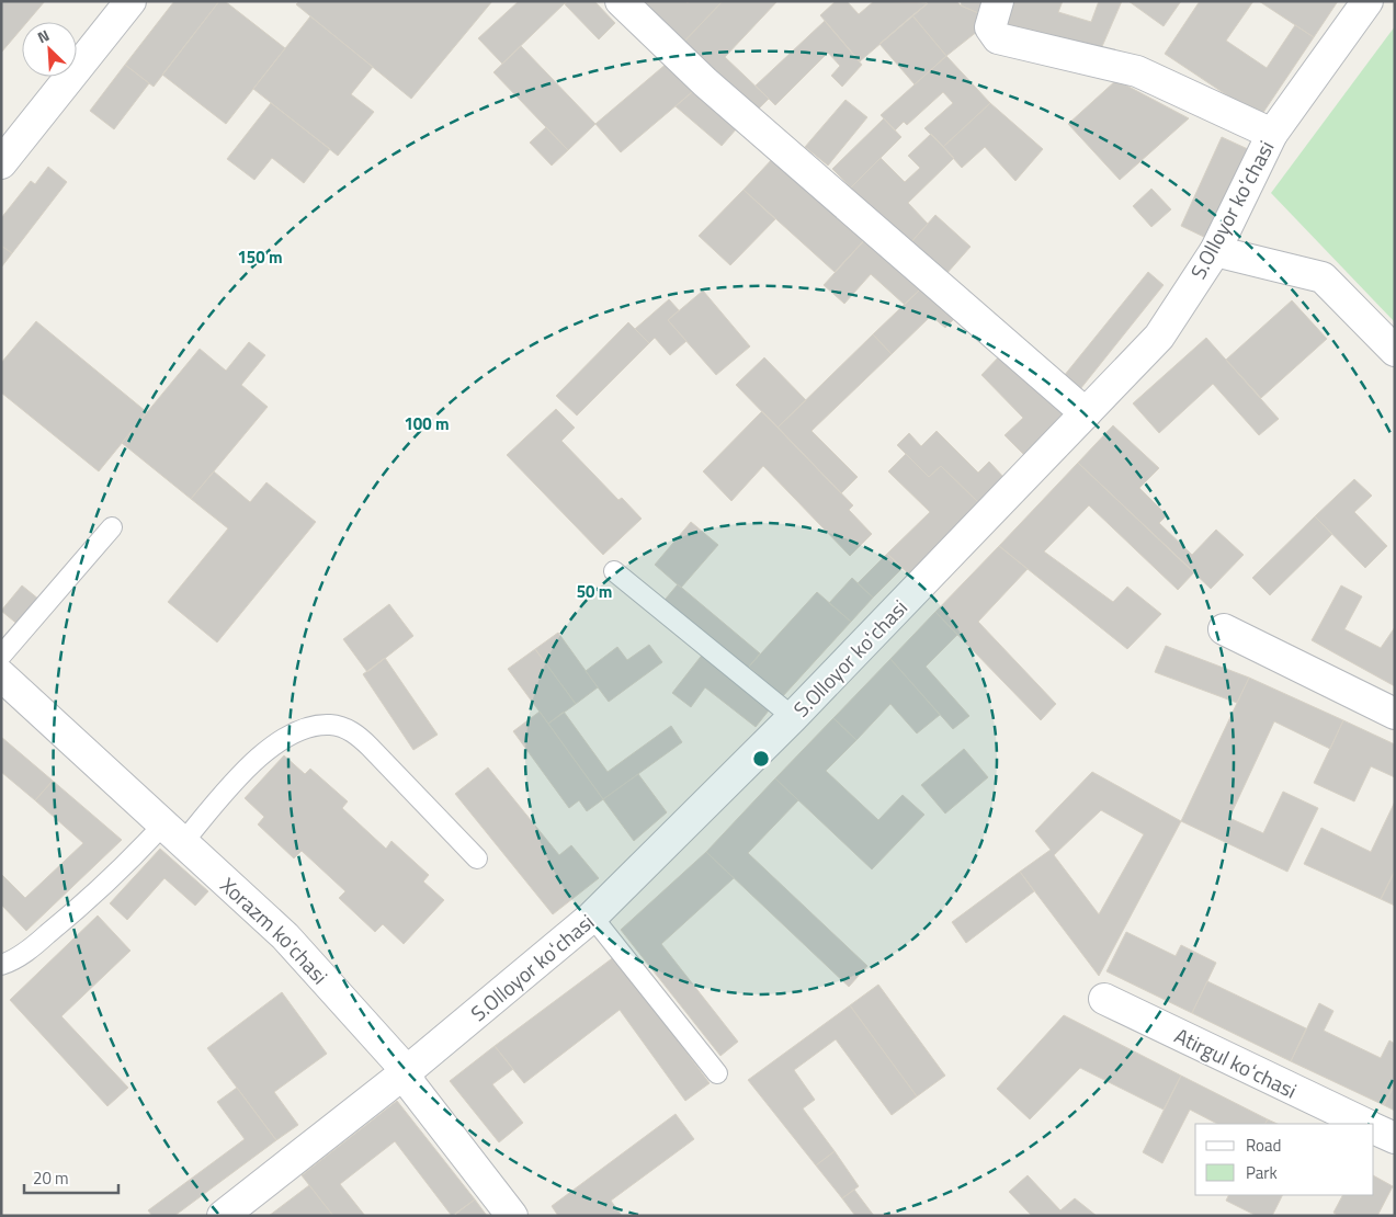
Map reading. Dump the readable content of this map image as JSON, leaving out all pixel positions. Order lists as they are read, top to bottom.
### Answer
{
  "streets": {
    "street": ["S.Olloyor koʻchasi", "Xorazm ko'chasi", "Atirgul koʻchasi"]
  },
  "crossings": [
    ["S.Olloyor koʻchasi", "Xorazm ko'chasi"]
  ],
  "legend": ["Road", "Park"],
  "scale_bar": "20 m",
  "north": "top left",
  "rings": ["150 m", "100 m", "50 m"]
}
